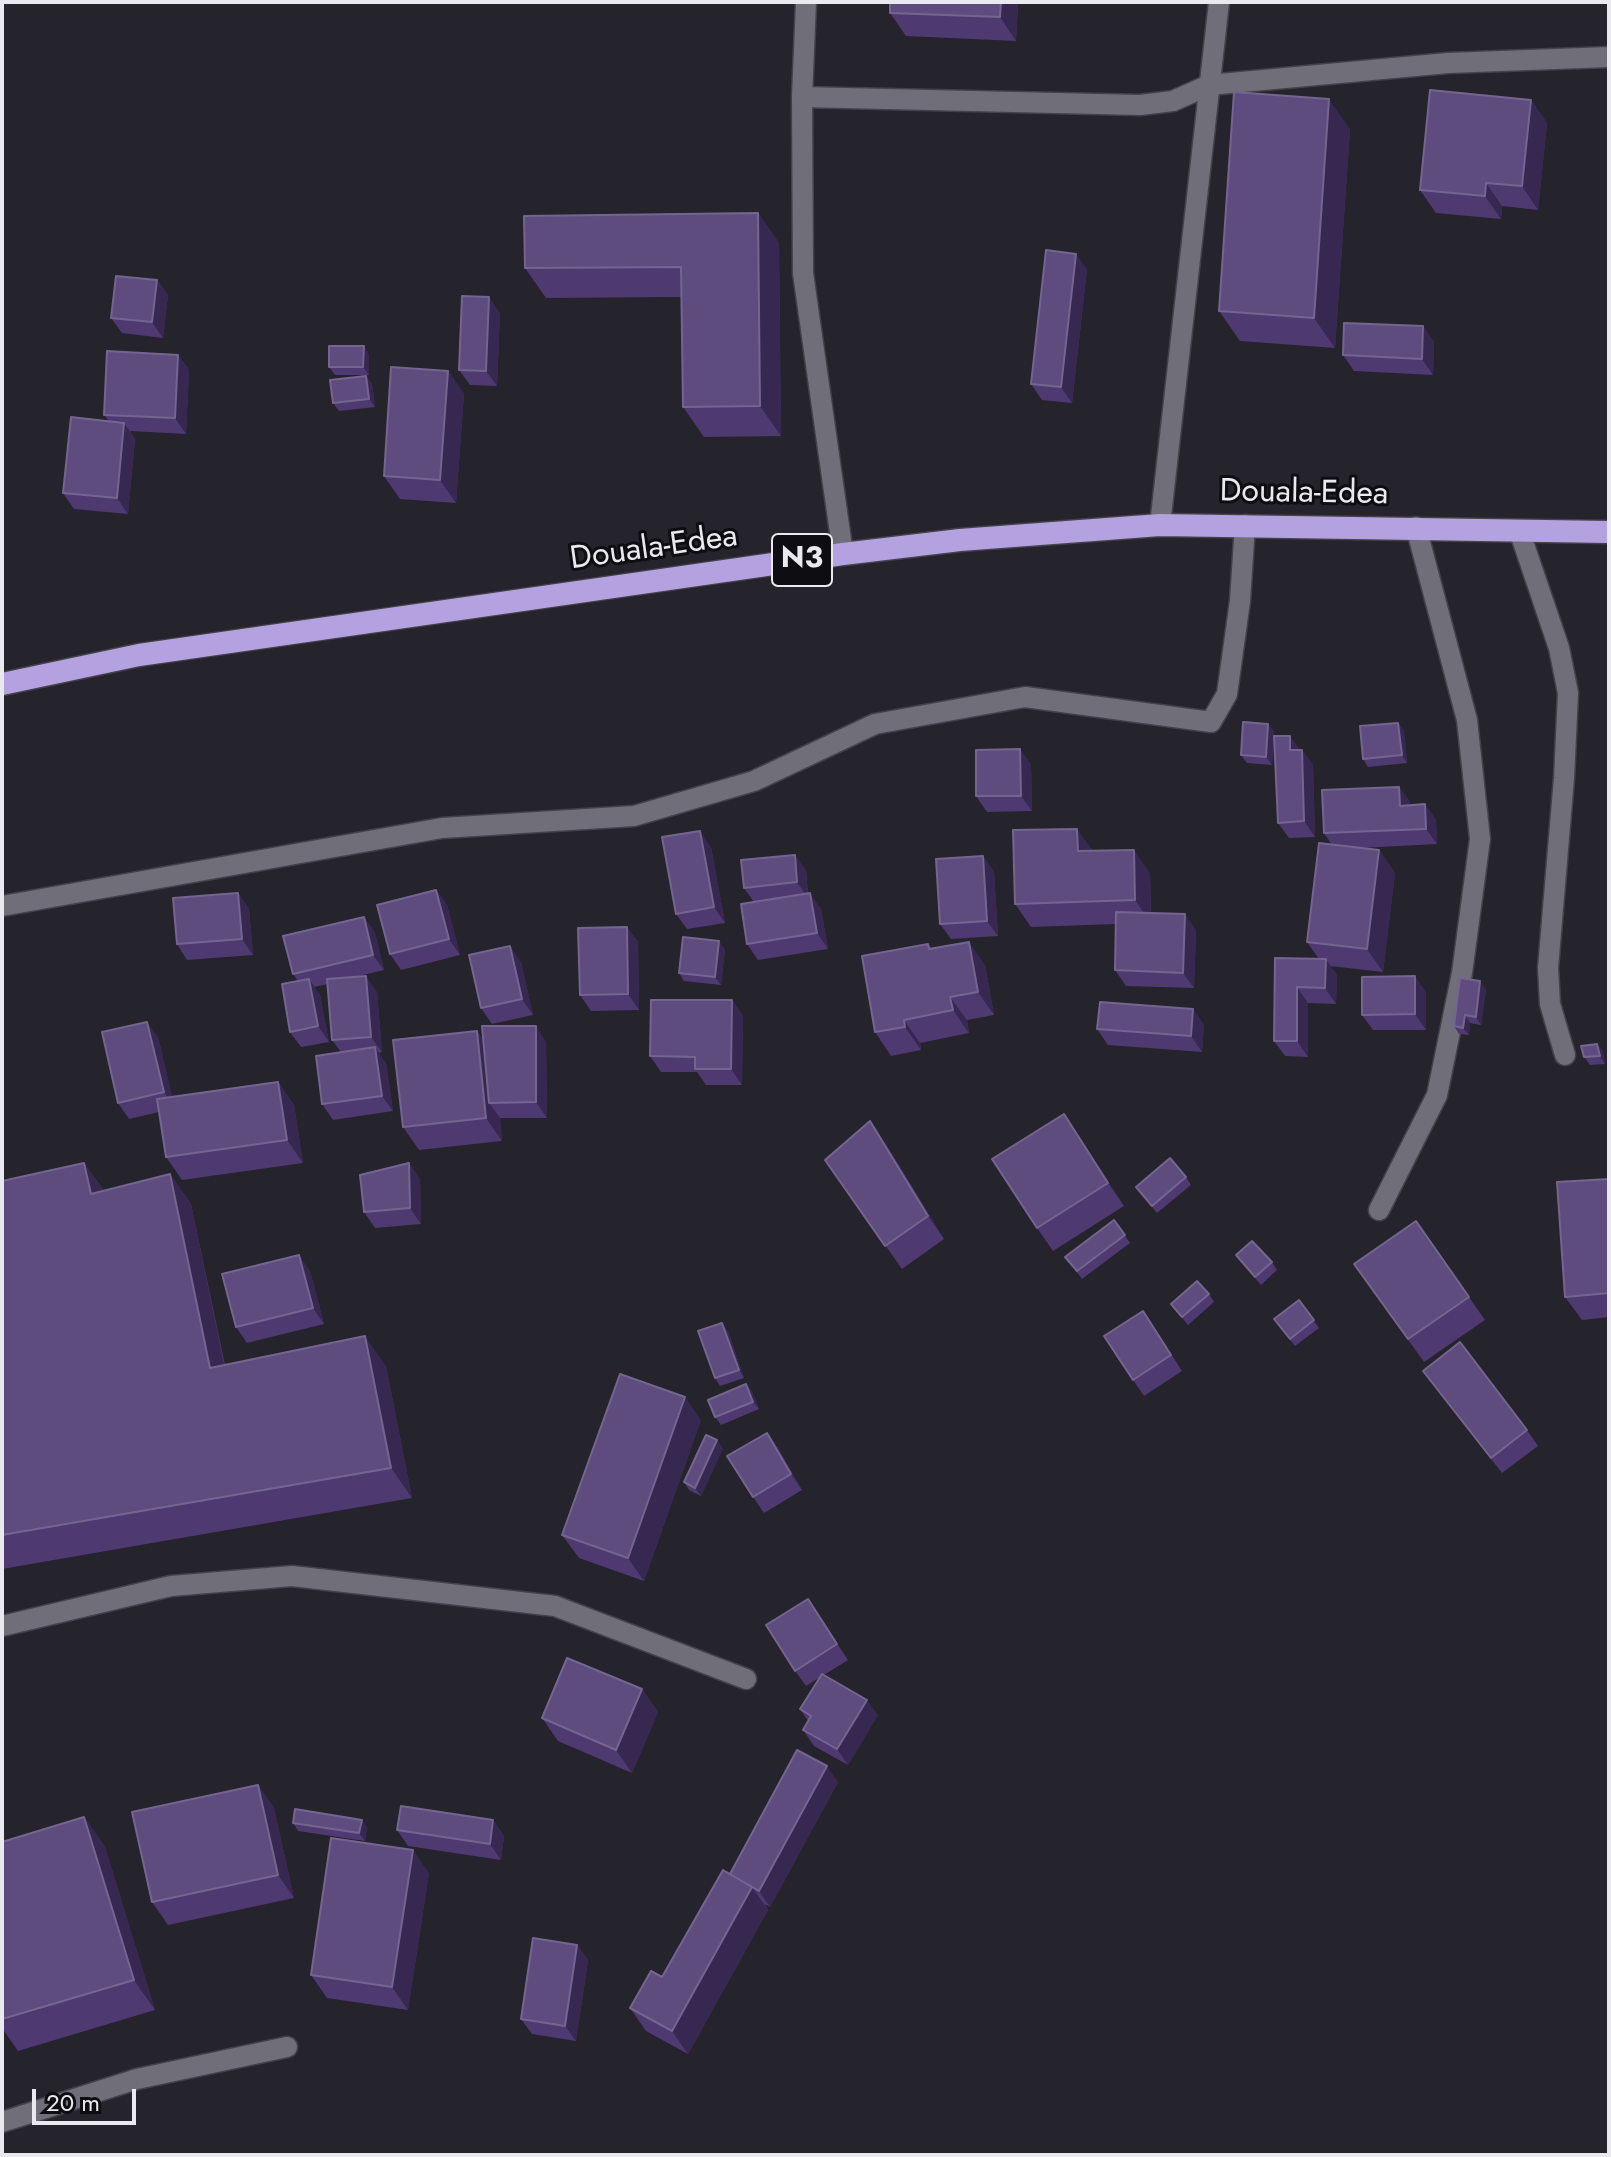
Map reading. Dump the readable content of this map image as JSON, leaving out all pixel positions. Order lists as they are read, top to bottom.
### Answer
{
  "streets": {
    "highway": ["Douala-Edea", "N3"]
  },
  "scale_bar": "20 m"
}
